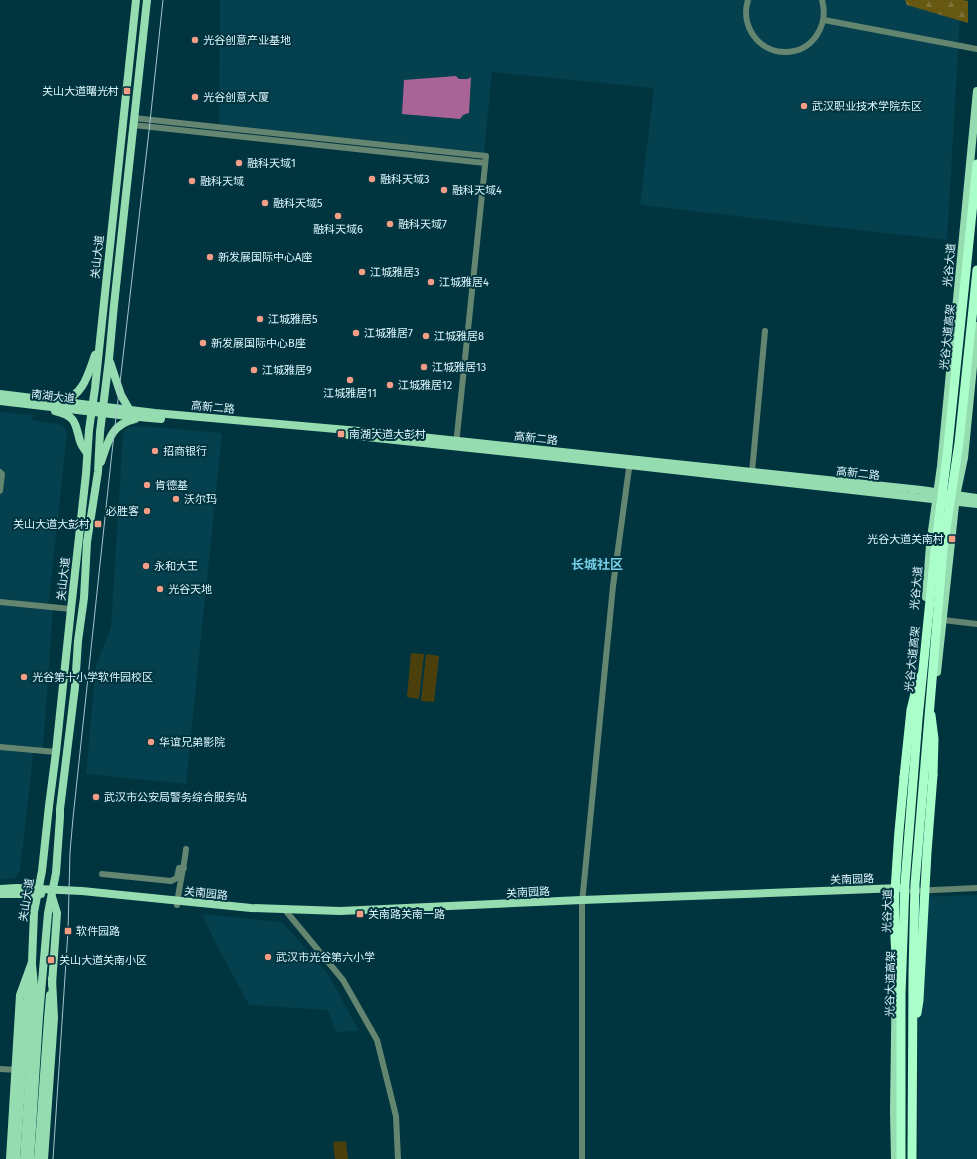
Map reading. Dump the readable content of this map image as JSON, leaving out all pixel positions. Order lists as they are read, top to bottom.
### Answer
{
  "streets": {
    "highway": ["光谷大道高架"],
    "main road": [
      "关山大道",
      "光谷大道",
      "南湖大道",
      "高新二路",
      "关南园路"
    ]
  },
  "crossings": [
    ["关山大道", "南湖大道"],
    ["关山大道", "高新二路"],
    ["关山大道", "关南园路"],
    ["光谷大道", "高新二路"],
    ["光谷大道", "关南园路"],
    ["南湖大道", "高新二路"]
  ],
  "districts": ["长城社区"],
  "places": {
    "other": [
      "光谷创意产业基地",
      "光谷创意大厦",
      "武汉职业技术学院东区",
      "融科天域1",
      "融科天域3",
      "融科天域",
      "融科天域4",
      "融科天域5",
      "融科天域6",
      "融科天域7",
      "新发展国际中心A座",
      "江城雅居3",
      "江城雅居4",
      "江城雅居5",
      "江城雅居7",
      "江城雅居8",
      "新发展国际中心B座",
      "江城雅居13",
      "江城雅居9",
      "江城雅居11",
      "江城雅居12",
      "招商银行",
      "肯德基",
      "沃尔玛",
      "必胜客",
      "永和大王",
      "光谷天地",
      "光谷第十小学软件园校区",
      "华谊兄弟影院",
      "武汉市公安局警务综合服务站",
      "武汉市光谷第六小学"
    ],
    "transit": [
      "关山大道曙光村",
      "南湖大道大彭村",
      "关山大道大彭村",
      "光谷大道关南村",
      "关南路关南一路",
      "软件园路",
      "关山大道关南小区"
    ]
  }
}
